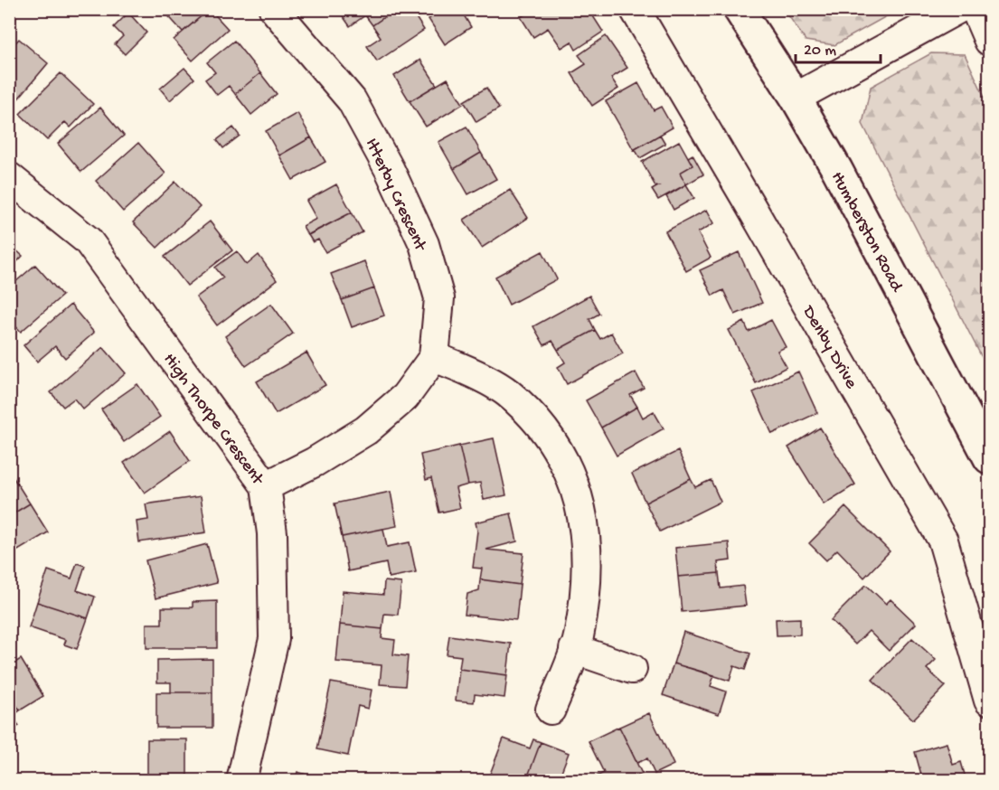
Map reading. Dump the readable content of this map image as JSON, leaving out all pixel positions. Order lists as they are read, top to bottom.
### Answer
{
  "streets": {
    "main road": ["Humberston Road"],
    "street": ["Itterby Crescent", "Denby Drive", "High Thorpe Crescent"]
  },
  "scale_bar": "20 m"
}
